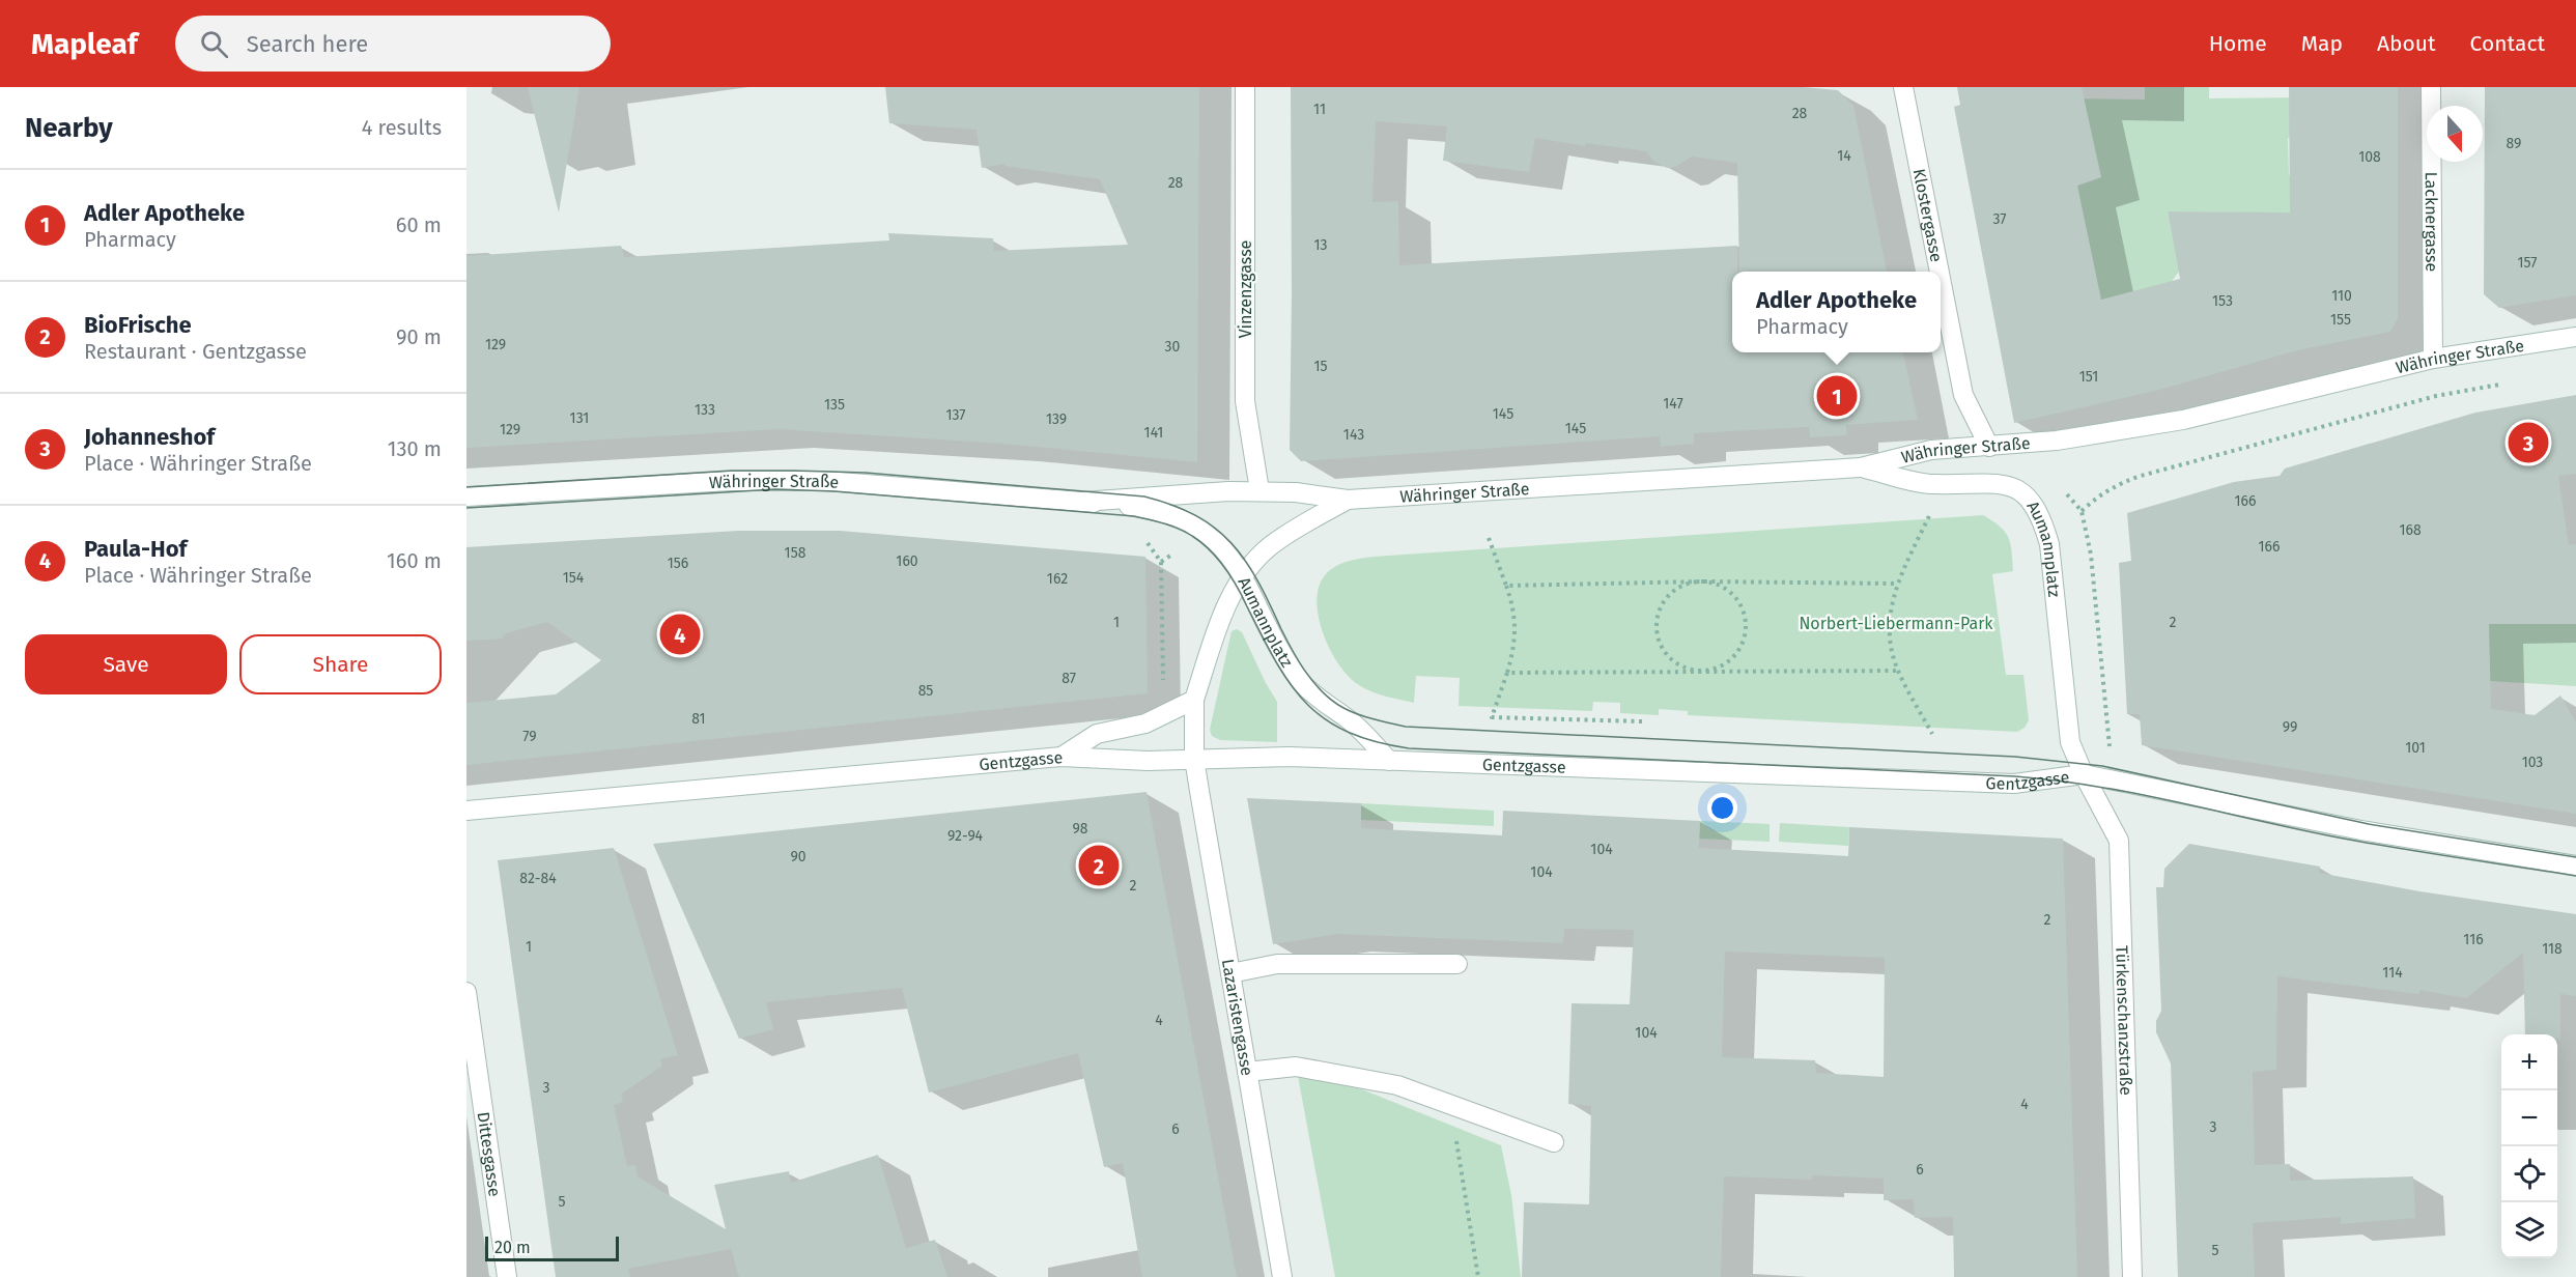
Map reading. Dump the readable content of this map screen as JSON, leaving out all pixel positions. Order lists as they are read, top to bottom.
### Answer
{
  "streets": {
    "main road": [
      "Klostergasse",
      "Lacknergasse",
      "Vinzenzgasse",
      "Währinger Straße",
      "Aumannplatz",
      "Gentzgasse",
      "Lazaristengasse",
      "Türkenschanzstraße",
      "Dittesgasse"
    ]
  },
  "crossings": [
    ["Klostergasse", "Währinger Straße"],
    ["Lacknergasse", "Währinger Straße"],
    ["Vinzenzgasse", "Währinger Straße"],
    ["Währinger Straße", "Aumannplatz"],
    ["Aumannplatz", "Gentzgasse"],
    ["Aumannplatz", "Lazaristengasse"],
    ["Aumannplatz", "Türkenschanzstraße"],
    ["Gentzgasse", "Lazaristengasse"],
    ["Gentzgasse", "Türkenschanzstraße"]
  ],
  "parks": ["Norbert-Liebermann-Park"],
  "house_numbers": [
    "11",
    "28",
    "89",
    "14",
    "108",
    "28",
    "37",
    "13",
    "157",
    "110",
    "153",
    "155",
    "129",
    "30",
    "15",
    "151",
    "147",
    "135",
    "133",
    "145",
    "137",
    "131",
    "139",
    "145",
    "129",
    "141",
    "143",
    "166",
    "168",
    "166",
    "158",
    "160",
    "156",
    "154",
    "162",
    "1",
    "2",
    "87",
    "85",
    "81",
    "99",
    "79",
    "101",
    "103",
    "98",
    "92-94",
    "104",
    "90",
    "104",
    "82-84",
    "2",
    "2",
    "116",
    "1",
    "118",
    "114",
    "4",
    "104",
    "3",
    "4",
    "3",
    "6",
    "6",
    "5",
    "5"
  ],
  "scale_bar": "20 m",
  "north": "bottom",
  "page": {
    "header": "Mapleaf",
    "search": "Search here",
    "nav": [
      "Home",
      "Map",
      "About",
      "Contact"
    ],
    "heading": ["Nearby", "4 results"],
    "list": [
      {
        "mark": "1",
        "name": "Adler Apotheke",
        "note": "Pharmacy",
        "value": "60 m"
      },
      {
        "mark": "2",
        "name": "BioFrische",
        "note": "Restaurant · Gentzgasse",
        "value": "90 m"
      },
      {
        "mark": "3",
        "name": "Johanneshof",
        "note": "Place · Währinger Straße",
        "value": "130 m"
      },
      {
        "mark": "4",
        "name": "Paula-Hof",
        "note": "Place · Währinger Straße",
        "value": "160 m"
      }
    ],
    "popup": ["Adler Apotheke", "Pharmacy"],
    "pins": [
      "1",
      "3",
      "4",
      "2"
    ],
    "buttons": ["Save", "Share"],
    "map_buttons": ["+", "−"],
    "scale": "20 m"
  }
}
